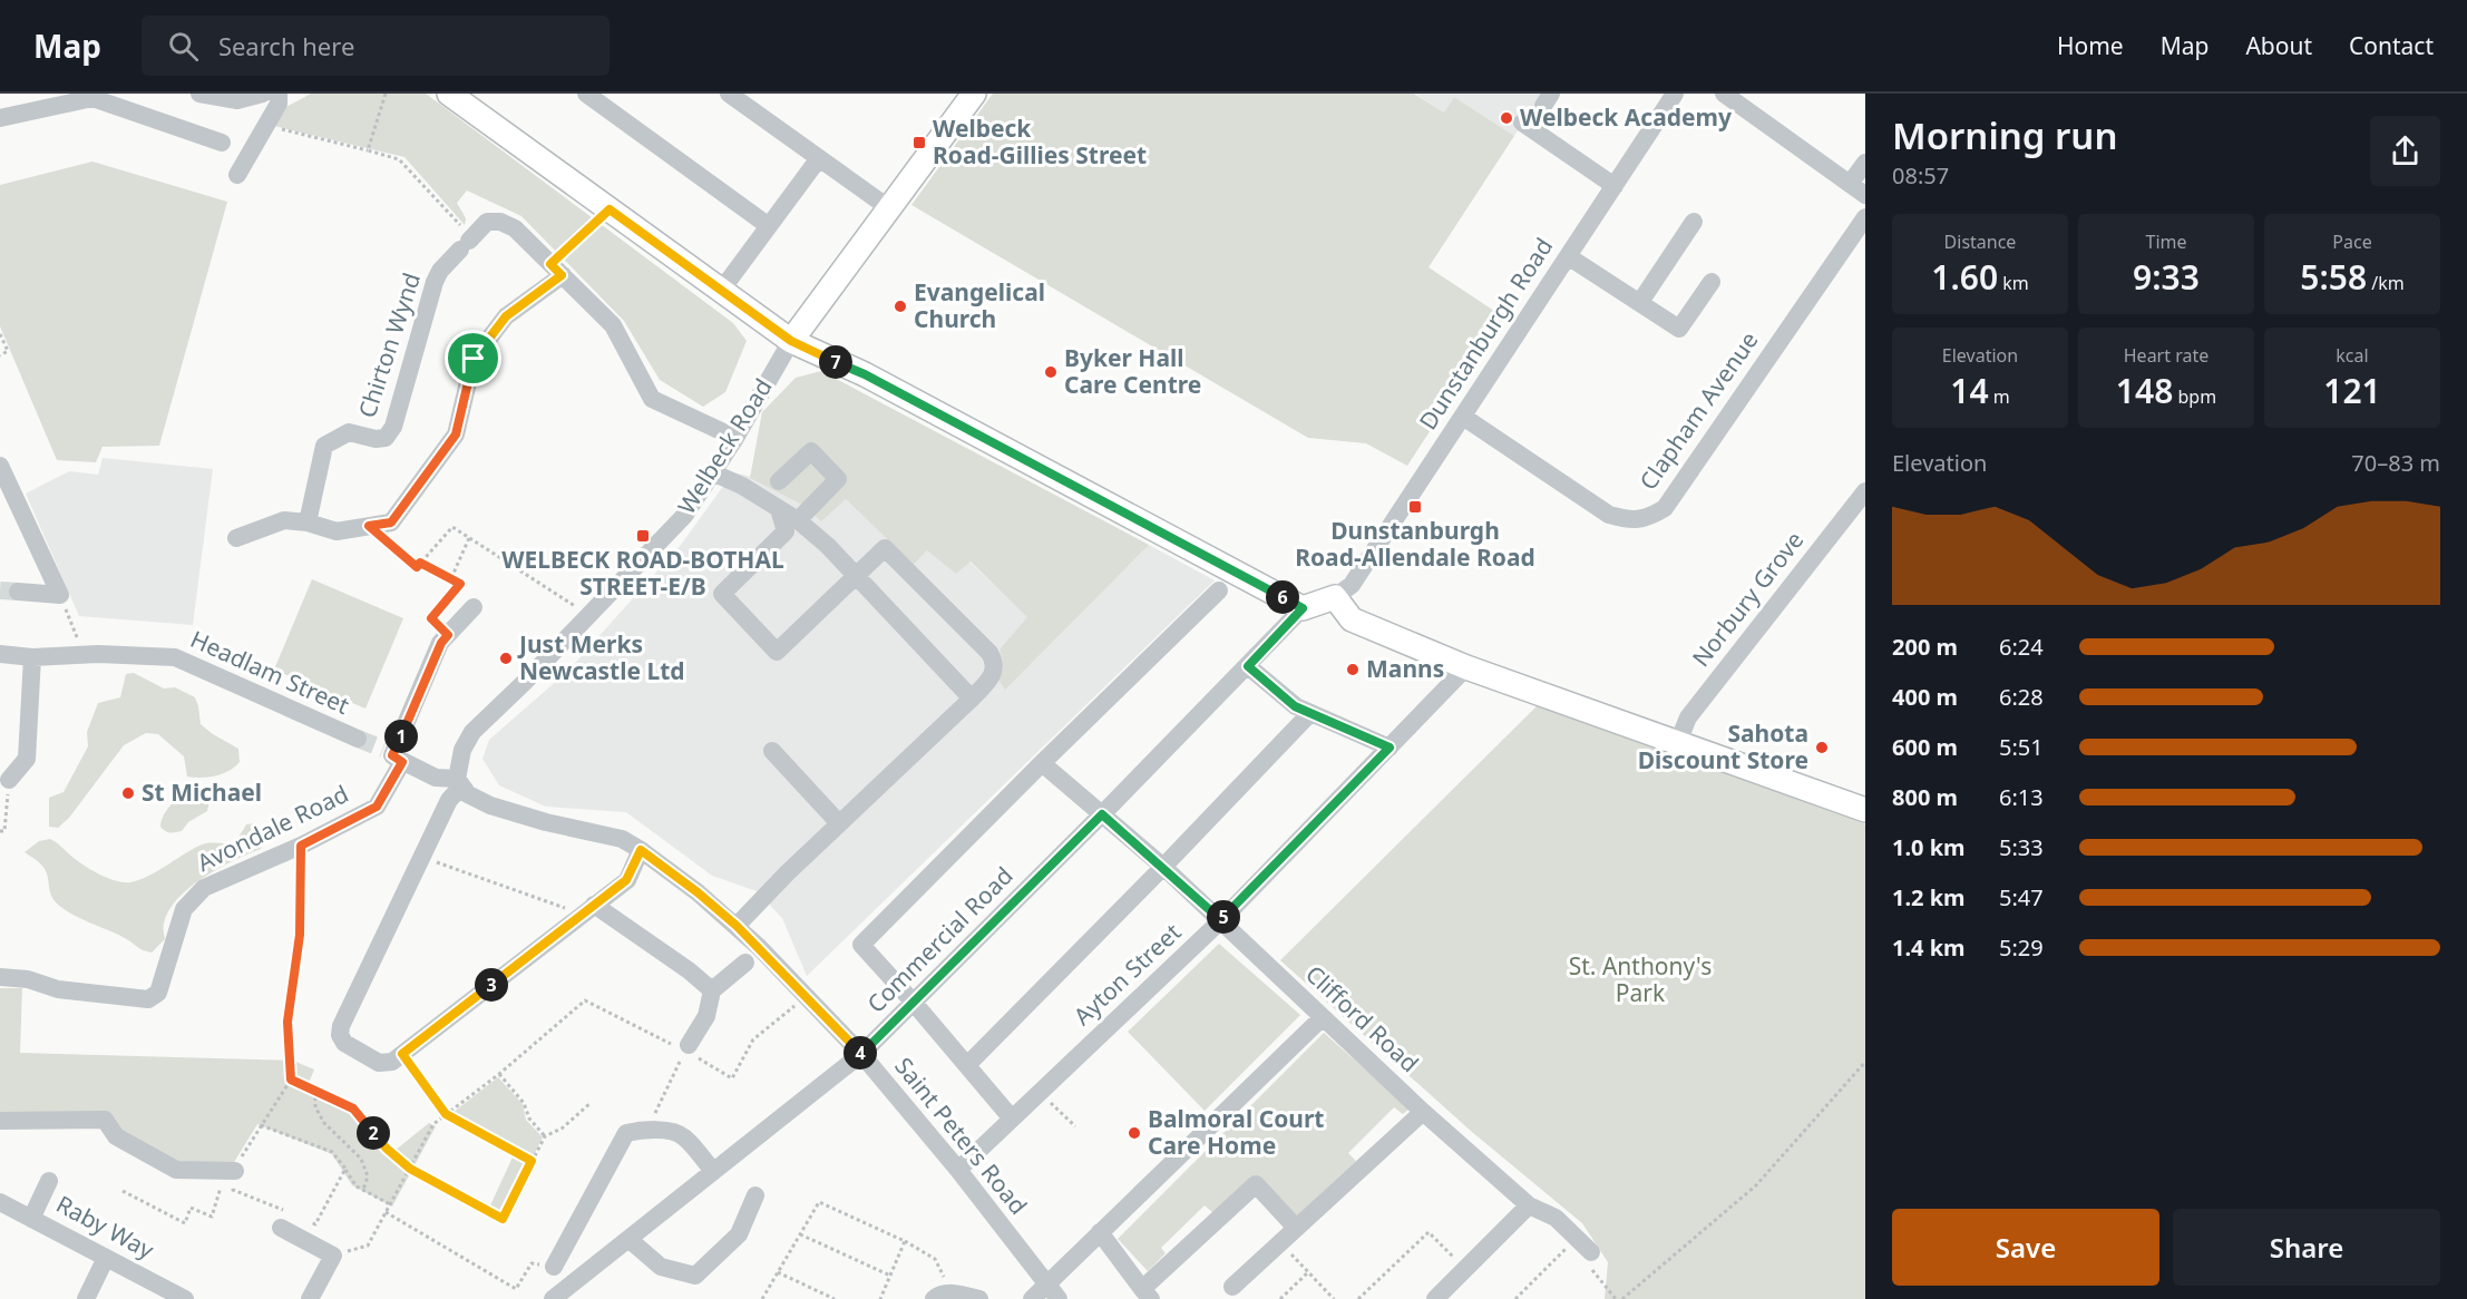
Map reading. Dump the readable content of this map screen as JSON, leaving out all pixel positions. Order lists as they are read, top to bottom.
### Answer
{
  "streets": {
    "main road": ["Welbeck Road"],
    "street": [
      "Dunstanburgh Road",
      "Chirton Wynd",
      "Clapham Avenue",
      "Norbury Grove",
      "Headlam Street",
      "Avondale Road",
      "Commercial Road",
      "Ayton Street",
      "Clifford Road",
      "Saint Peters Road",
      "Raby Way"
    ]
  },
  "crossings": [
    ["Dunstanburgh Road", "Clapham Avenue"],
    ["Chirton Wynd", "Welbeck Road"],
    ["Welbeck Road", "Saint Peters Road"],
    ["Commercial Road", "Clifford Road"],
    ["Commercial Road", "Saint Peters Road"],
    ["Ayton Street", "Clifford Road"],
    ["Ayton Street", "Saint Peters Road"]
  ],
  "parks": ["St. Anthony's Park"],
  "places": {
    "other": [
      "Welbeck Academy",
      "Evangelical Church",
      "Byker Hall Care Centre",
      "Just Merks Newcastle Ltd",
      "Manns",
      "Sahota Discount Store",
      "St Michael",
      "Balmoral Court Care Home"
    ],
    "transit": ["Welbeck Road-Gillies Street", "Dunstanburgh Road-Allendale Road", "WELBECK ROAD-BOTHAL STREET-E/B"]
  },
  "page": {
    "header": "Map",
    "search": "Search here",
    "nav": [
      "Home",
      "Map",
      "About",
      "Contact"
    ],
    "heading": ["Morning run", "08:57"],
    "stats": [
      ["Distance", "1.60 km"],
      ["Time", "9:33"],
      ["Pace", "5:58 /km"],
      ["Elevation", "14 m"],
      ["Heart rate", "148 bpm"],
      ["kcal", "121"]
    ],
    "pins": [
      "7",
      "6",
      "1",
      "5",
      "3",
      "4",
      "2"
    ],
    "chart": ["Elevation", "70–83 m"],
    "list": [
      {
        "name": "200 m",
        "note": "6:24"
      },
      {
        "name": "400 m",
        "note": "6:28"
      },
      {
        "name": "600 m",
        "note": "5:51"
      },
      {
        "name": "800 m",
        "note": "6:13"
      },
      {
        "name": "1.0 km",
        "note": "5:33"
      },
      {
        "name": "1.2 km",
        "note": "5:47"
      },
      {
        "name": "1.4 km",
        "note": "5:29"
      }
    ],
    "buttons": ["Save", "Share"]
  }
}
